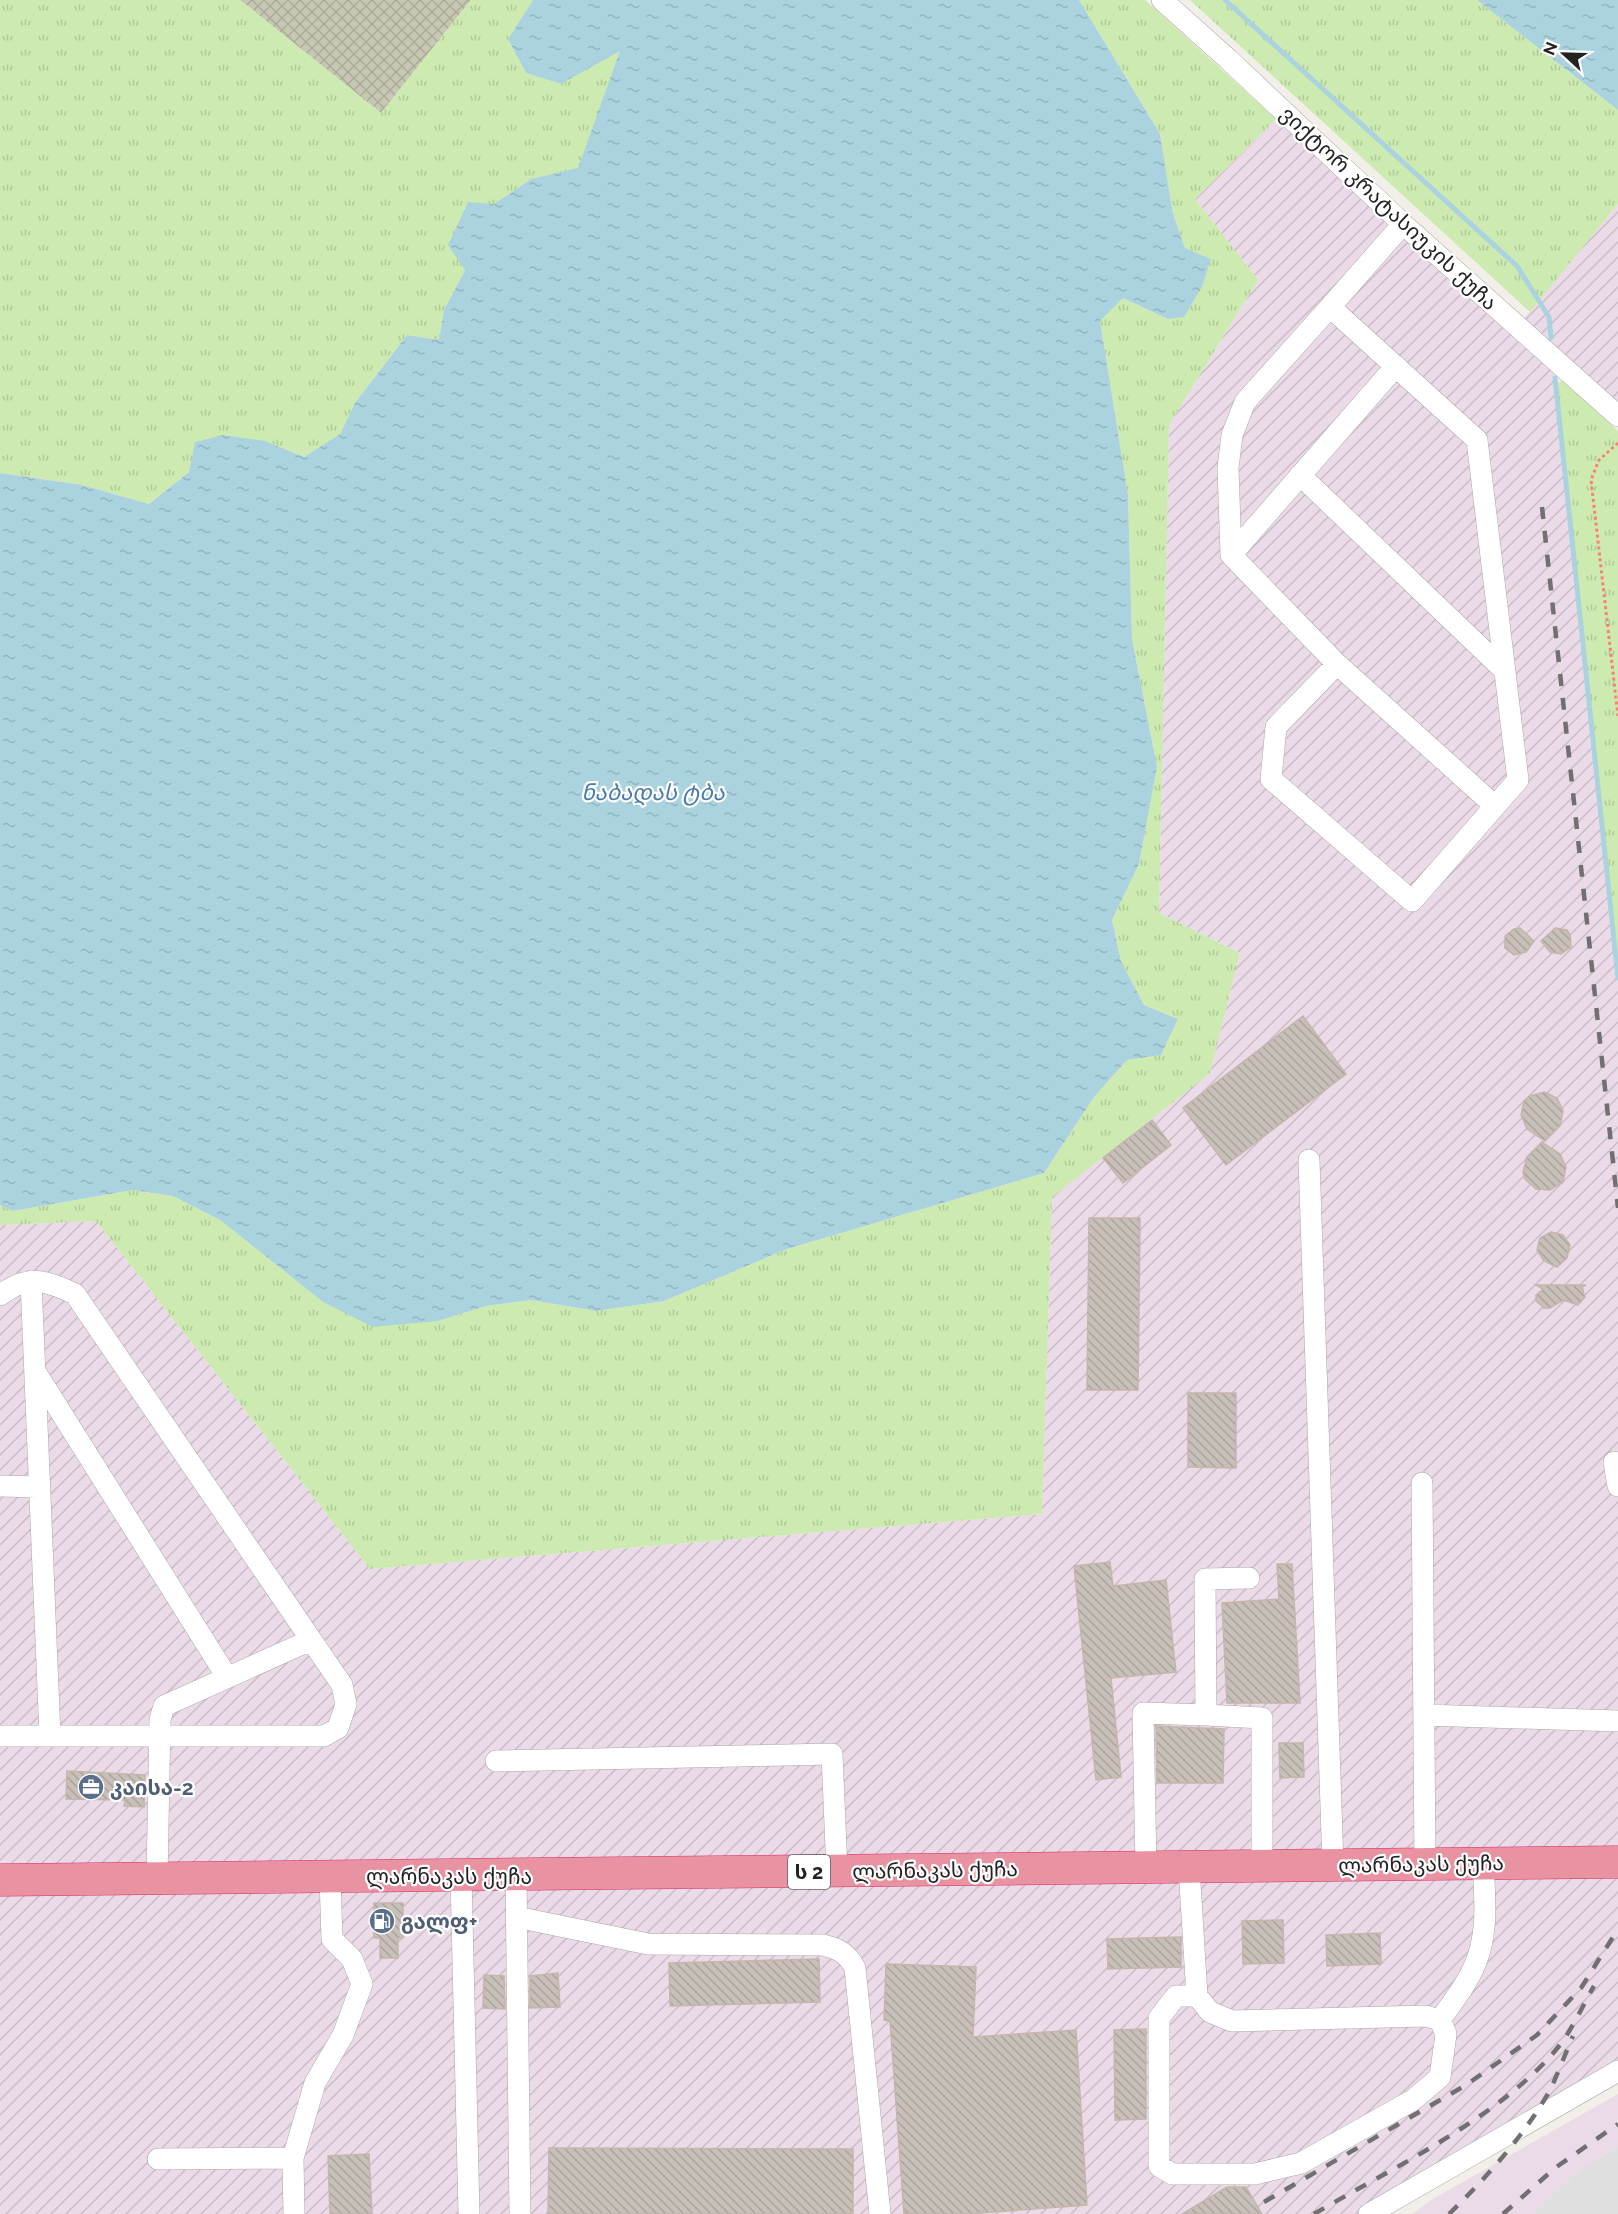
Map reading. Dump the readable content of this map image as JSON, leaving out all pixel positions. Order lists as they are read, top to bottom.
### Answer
{
  "streets": {
    "highway": ["ლარნაკას ქუჩა", "ს 2"],
    "street": ["ვიქტორ კრატასიუკის ქუჩა"]
  },
  "water": ["ნაბადას ტბა"],
  "places": {
    "office": ["კაისა-2"],
    "fuel station": ["გალფ+"]
  },
  "north": "left"
}
